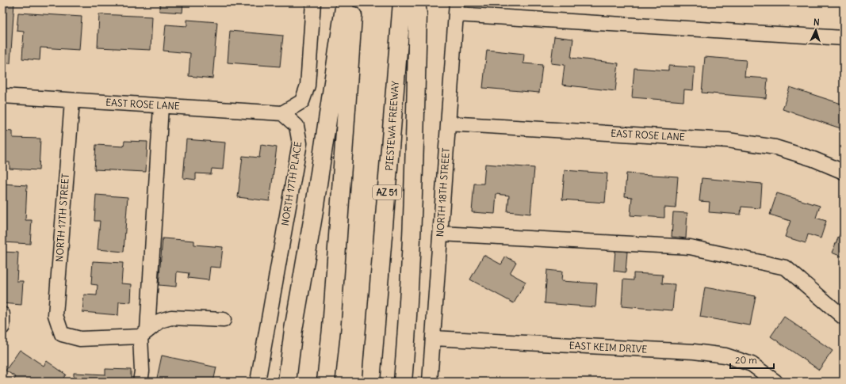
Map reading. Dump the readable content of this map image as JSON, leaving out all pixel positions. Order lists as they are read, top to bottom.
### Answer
{
  "streets": {
    "highway": ["PIESTEWA FREEWAY", "AZ 51"],
    "street": [
      "EAST ROSE LANE",
      "NORTH 17TH PLACE",
      "NORTH 18TH STREET",
      "NORTH 17TH STREET",
      "EAST KEIM DRIVE"
    ]
  },
  "crossings": [
    ["EAST ROSE LANE", "NORTH 17TH PLACE"],
    ["EAST ROSE LANE", "NORTH 18TH STREET"],
    ["EAST ROSE LANE", "NORTH 17TH STREET"],
    ["NORTH 18TH STREET", "EAST KEIM DRIVE"]
  ],
  "scale_bar": "20 m",
  "north": "top"
}
